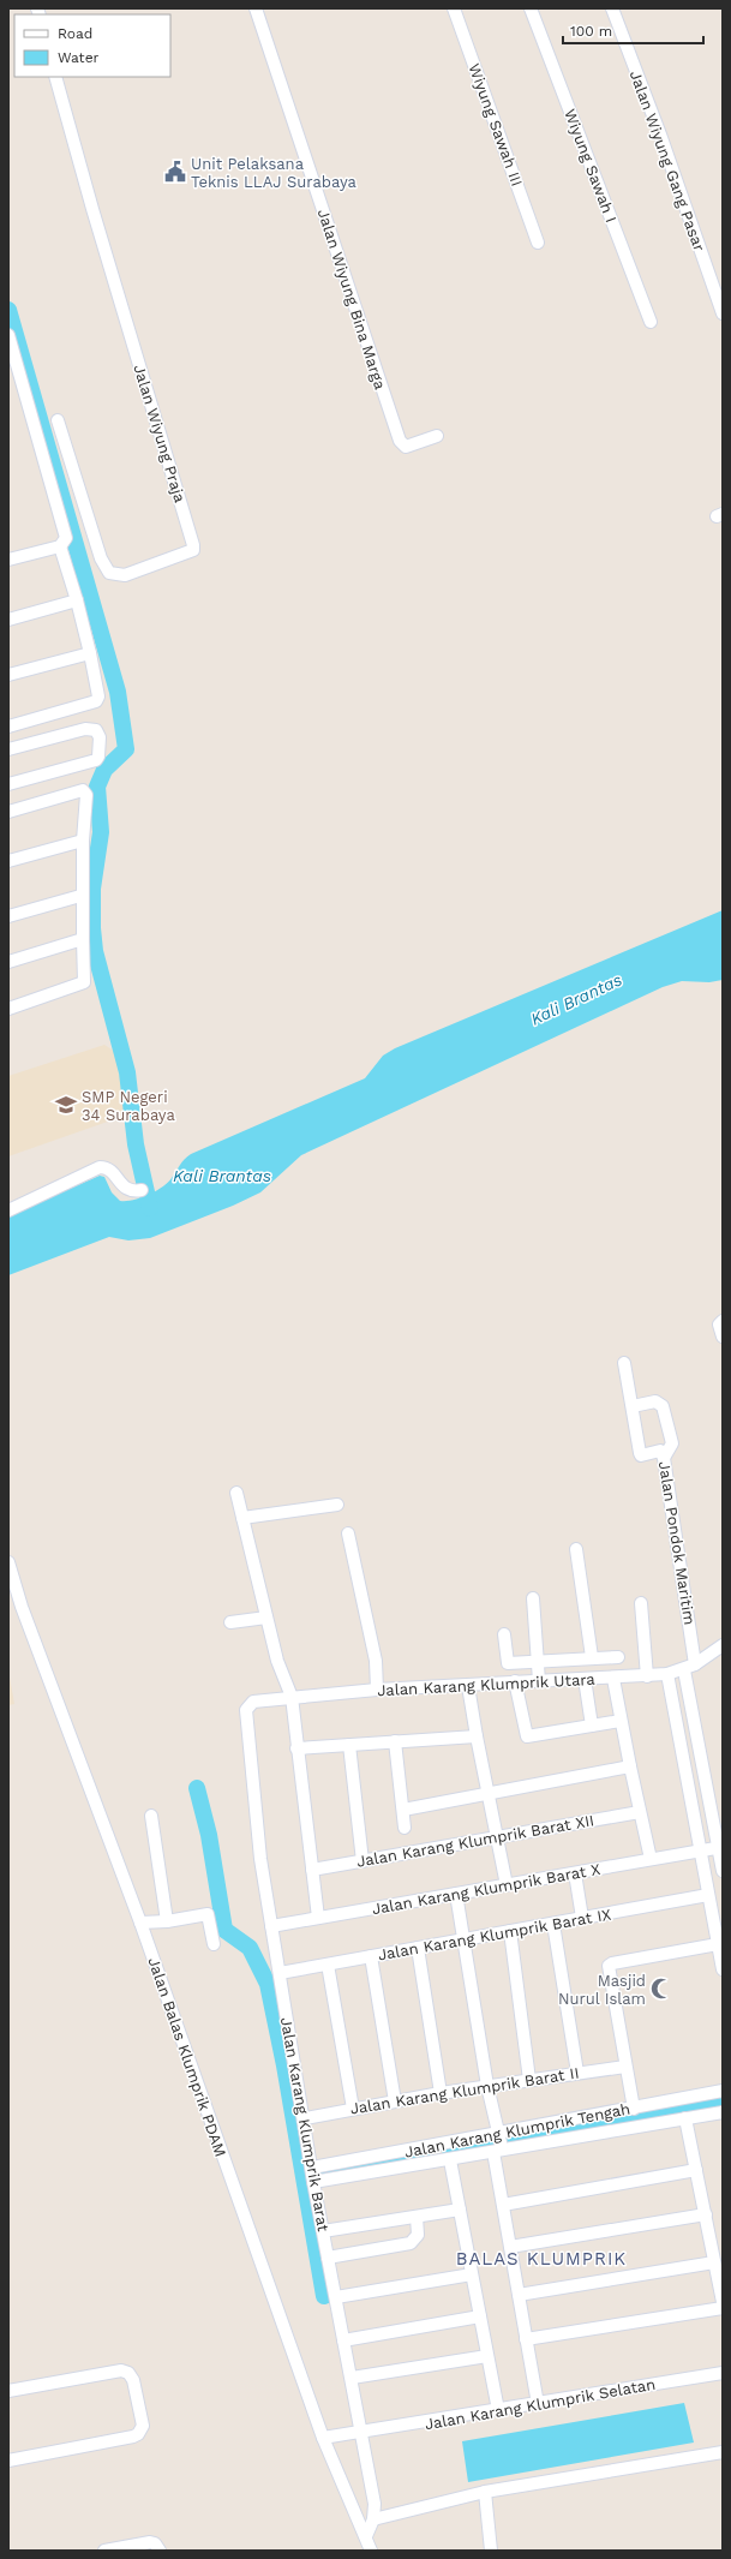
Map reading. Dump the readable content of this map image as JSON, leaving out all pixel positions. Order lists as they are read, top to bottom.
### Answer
{
  "streets": {
    "street": [
      "Wiyung Sawah III",
      "Jalan Wiyung Gang Pasar",
      "Wiyung Sawah I",
      "Jalan Wiyung Bina Marga",
      "Jalan Wiyung Praja",
      "Jalan Pondok Maritim",
      "Jalan Karang Klumprik Utara",
      "Jalan Karang Klumprik Barat XII",
      "Jalan Karang Klumprik Barat X",
      "Jalan Karang Klumprik Barat IX",
      "Jalan Balas Klumprik PDAM",
      "Jalan Karang Klumprik Barat II",
      "Jalan Karang Klumprik Barat",
      "Jalan Karang Klumprik Tengah",
      "Jalan Karang Klumprik Selatan"
    ]
  },
  "crossings": [
    ["Jalan Pondok Maritim", "Jalan Karang Klumprik Utara"],
    ["Jalan Pondok Maritim", "Jalan Karang Klumprik Barat X"],
    ["Jalan Karang Klumprik Utara", "Jalan Karang Klumprik Barat"],
    ["Jalan Karang Klumprik Barat X", "Jalan Karang Klumprik Barat"],
    ["Jalan Karang Klumprik Barat IX", "Jalan Karang Klumprik Barat"],
    ["Jalan Balas Klumprik PDAM", "Jalan Karang Klumprik Barat"],
    ["Jalan Balas Klumprik PDAM", "Jalan Karang Klumprik Selatan"],
    ["Jalan Karang Klumprik Barat II", "Jalan Karang Klumprik Barat"],
    ["Jalan Karang Klumprik Barat", "Jalan Karang Klumprik Tengah"],
    ["Jalan Karang Klumprik Barat", "Jalan Karang Klumprik Selatan"]
  ],
  "districts": ["BALAS KLUMPRIK"],
  "water": ["Kali Brantas"],
  "places": {
    "public building": ["Unit Pelaksana Teknis LLAJ Surabaya"],
    "school or university": ["SMP Negeri 34 Surabaya"],
    "mosque": ["Masjid Nurul Islam"]
  },
  "legend": ["Road", "Water"],
  "scale_bar": "100 m"
}
